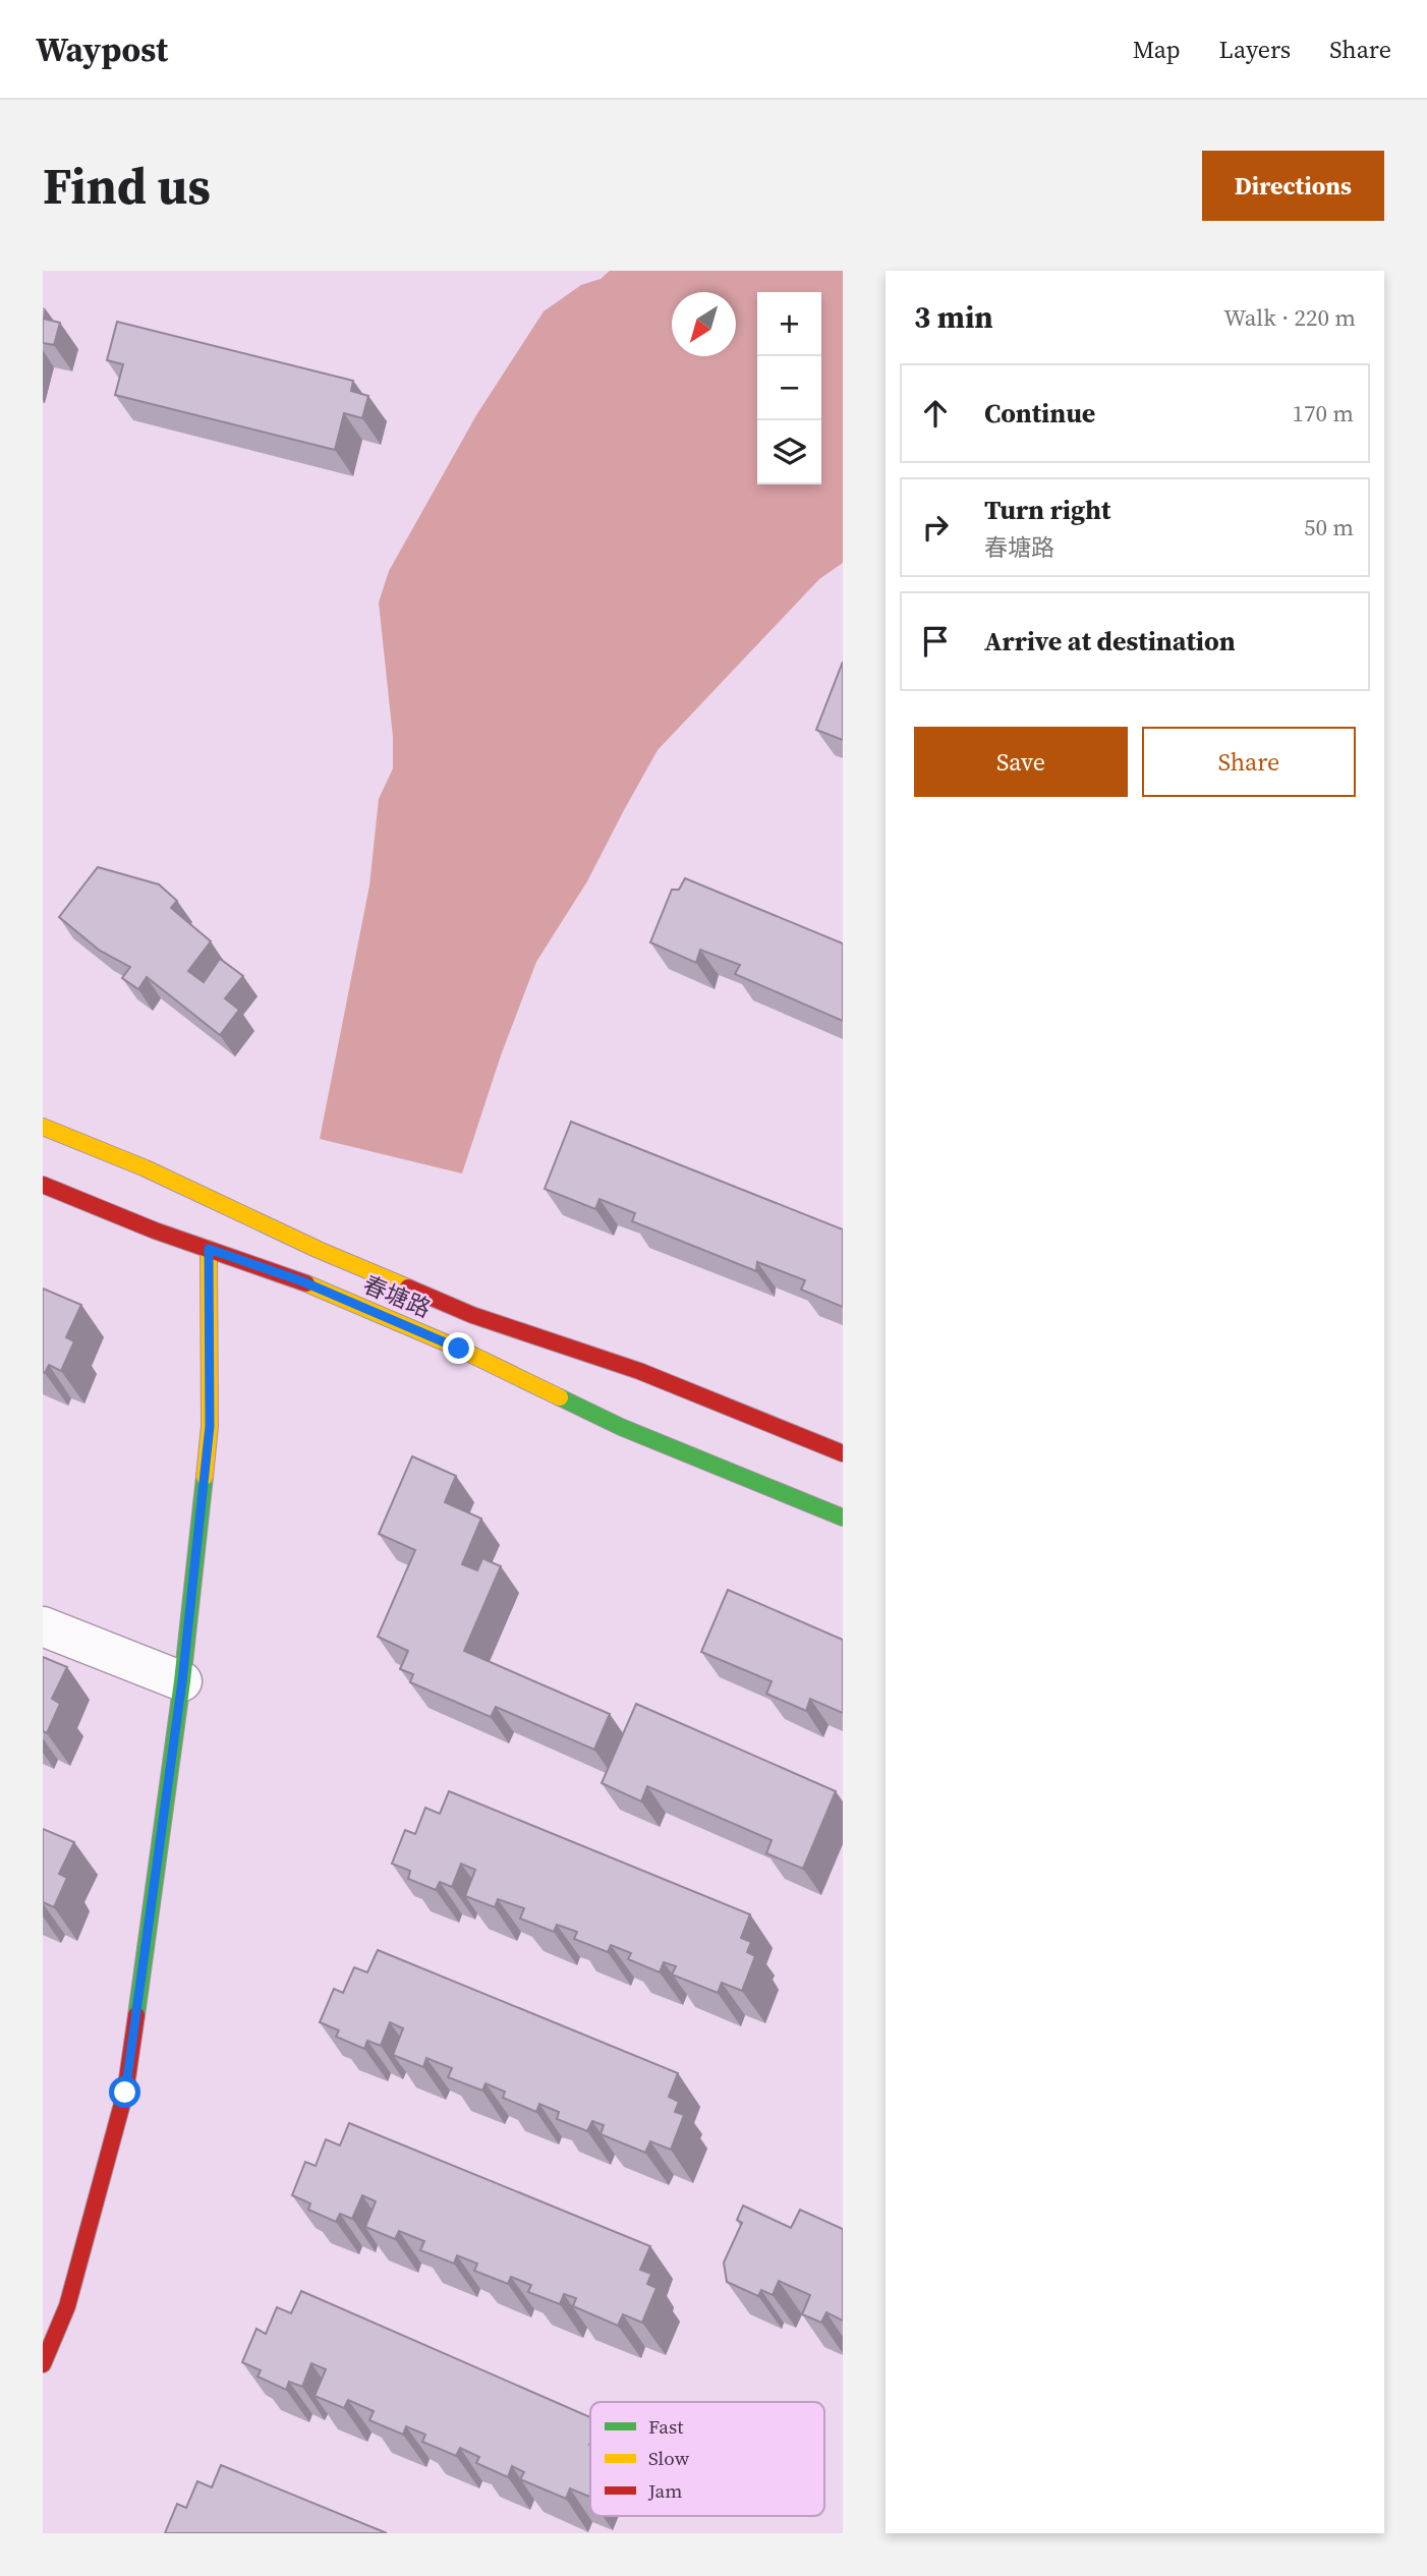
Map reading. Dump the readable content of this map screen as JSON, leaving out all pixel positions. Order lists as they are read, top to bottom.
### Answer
{
  "streets": {
    "street": ["春塘路"]
  },
  "legend": ["Fast", "Slow", "Jam"],
  "north": "bottom left",
  "page": {
    "header": "Waypost",
    "nav": ["Map", "Layers", "Share"],
    "buttons": [
      "Directions",
      ["Save", "Share"]
    ],
    "title": "Find us",
    "heading": ["3 min", "Walk · 220 m"],
    "map_buttons": ["+", "−"],
    "list": [
      ["Continue", "170 m"],
      ["Turn right", "春塘路", "50 m"],
      "Arrive at destination"
    ]
  }
}
